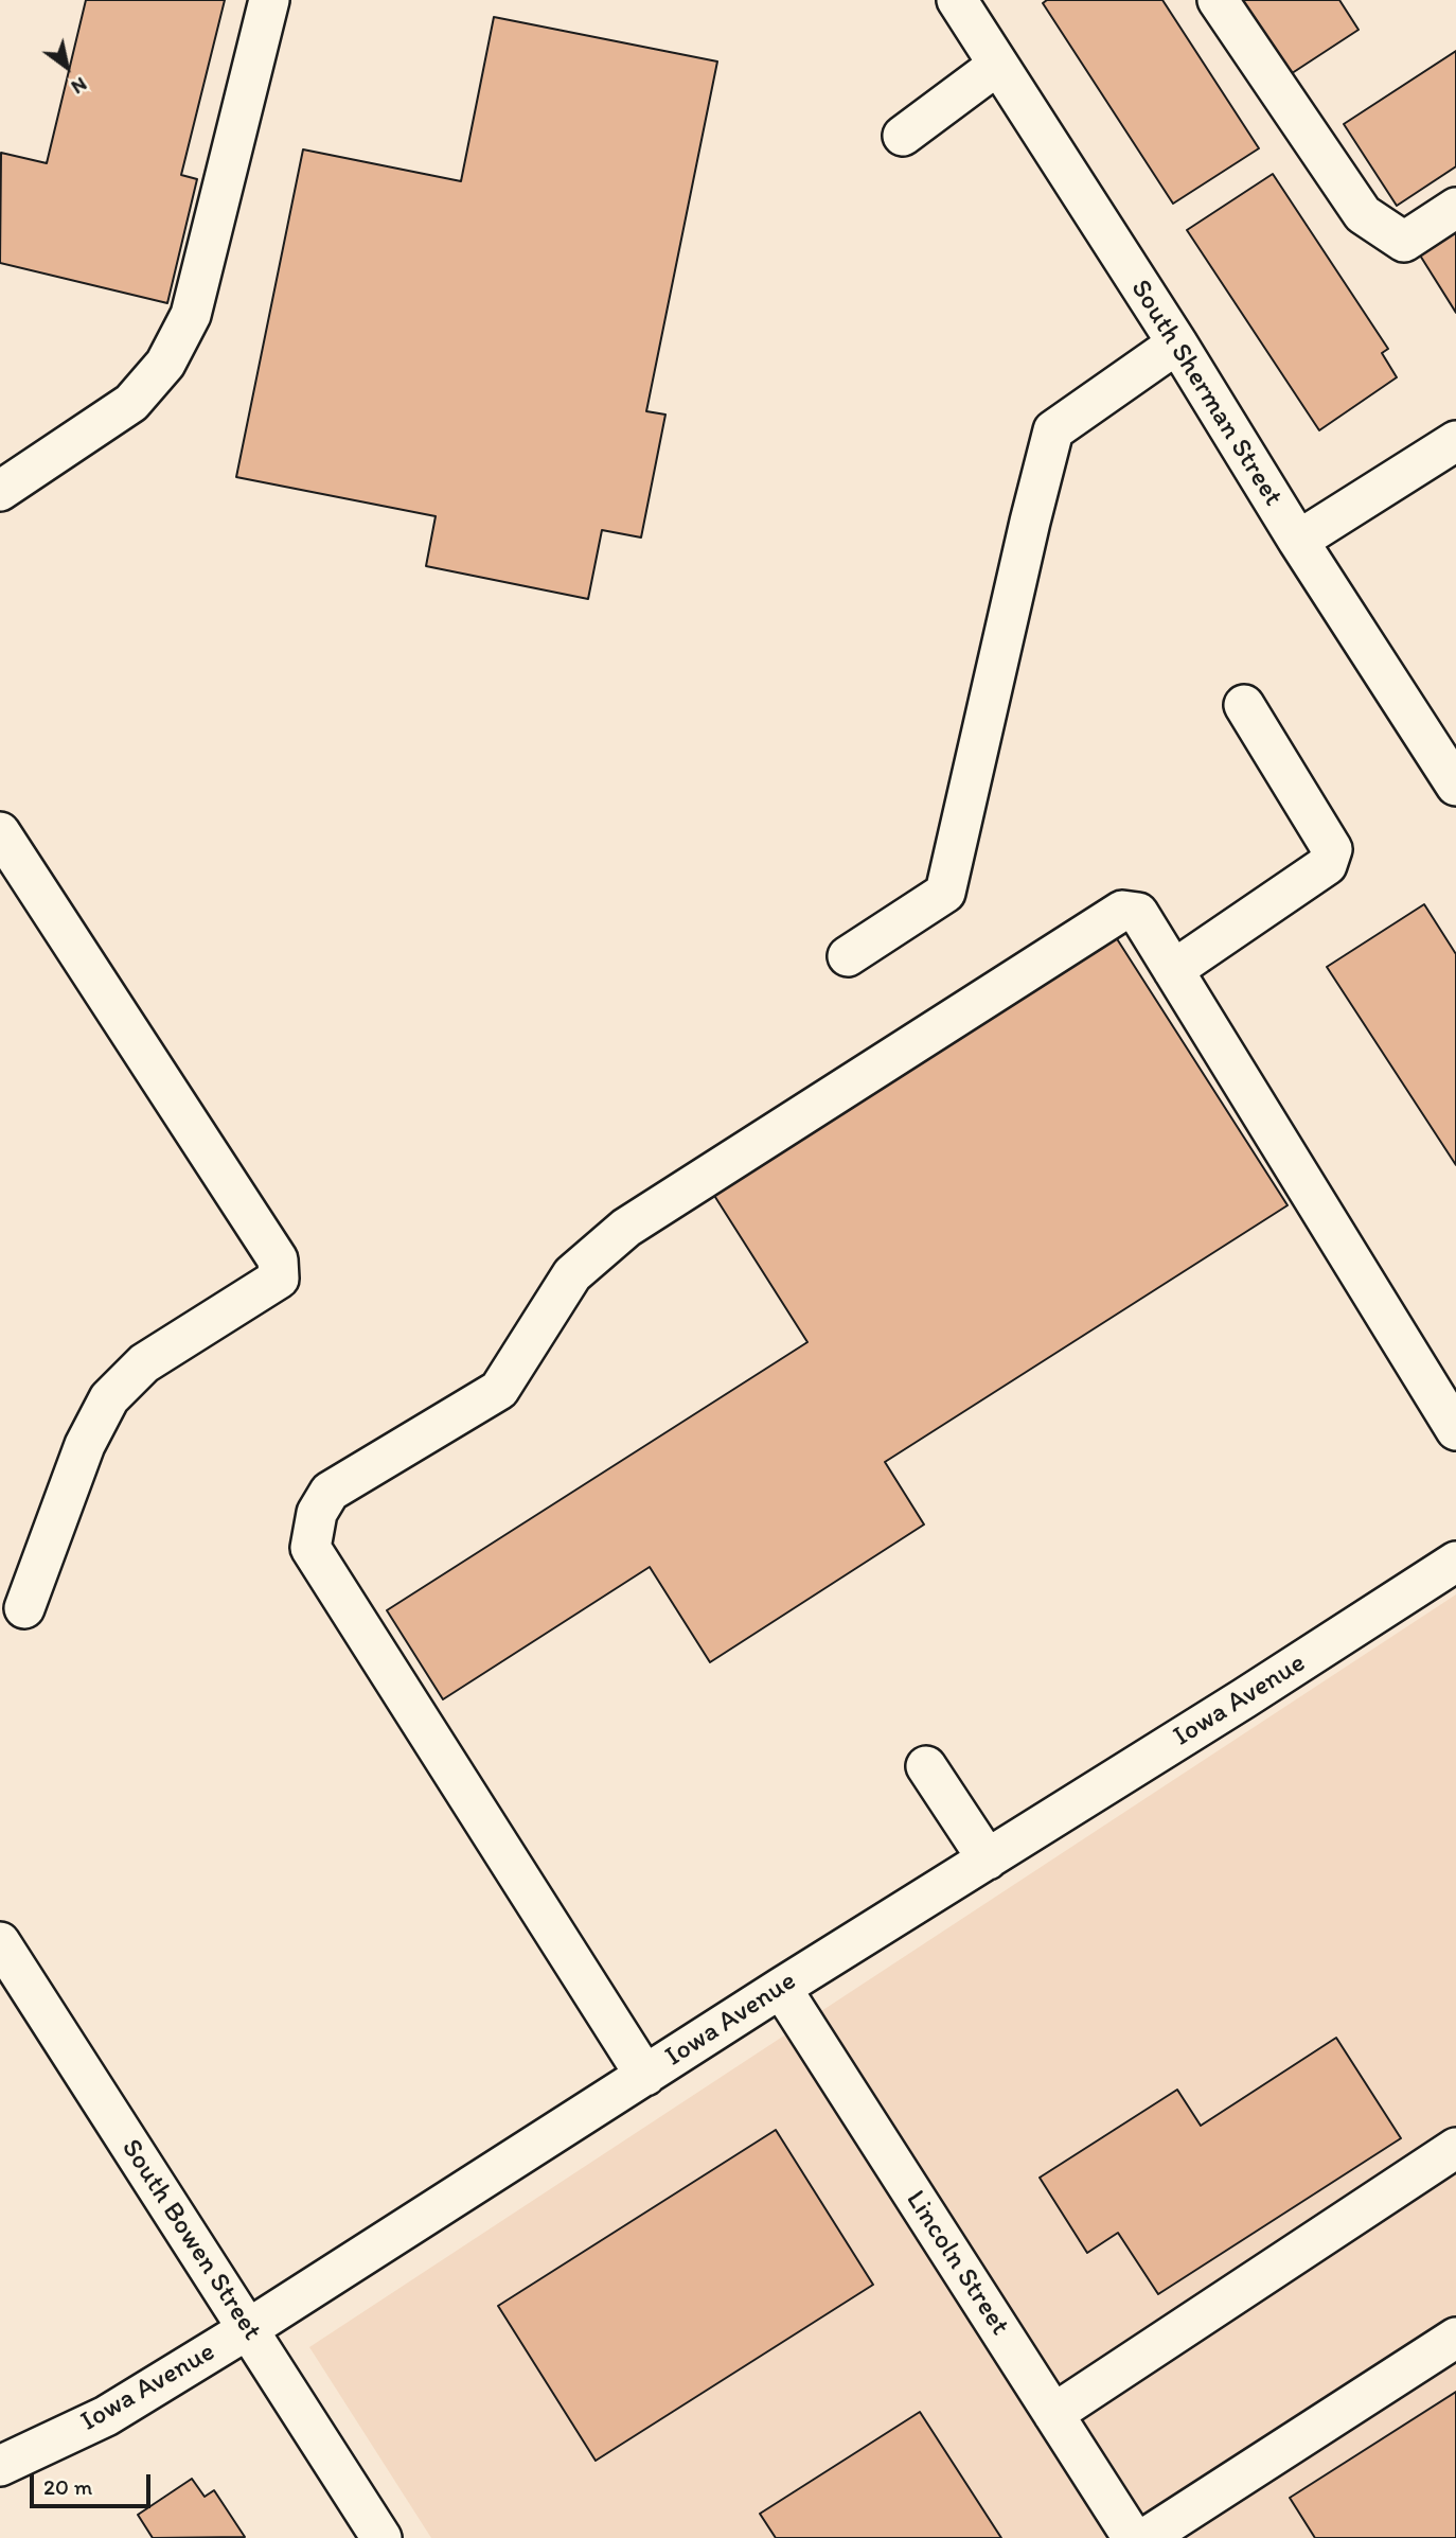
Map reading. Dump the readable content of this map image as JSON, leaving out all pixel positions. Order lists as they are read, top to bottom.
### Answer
{
  "streets": {
    "street": [
      "South Sherman Street",
      "Iowa Avenue",
      "South Bowen Street",
      "Lincoln Street"
    ]
  },
  "crossings": [
    ["Iowa Avenue", "South Bowen Street"],
    ["Iowa Avenue", "Lincoln Street"]
  ],
  "scale_bar": "20 m",
  "north": "bottom right"
}
